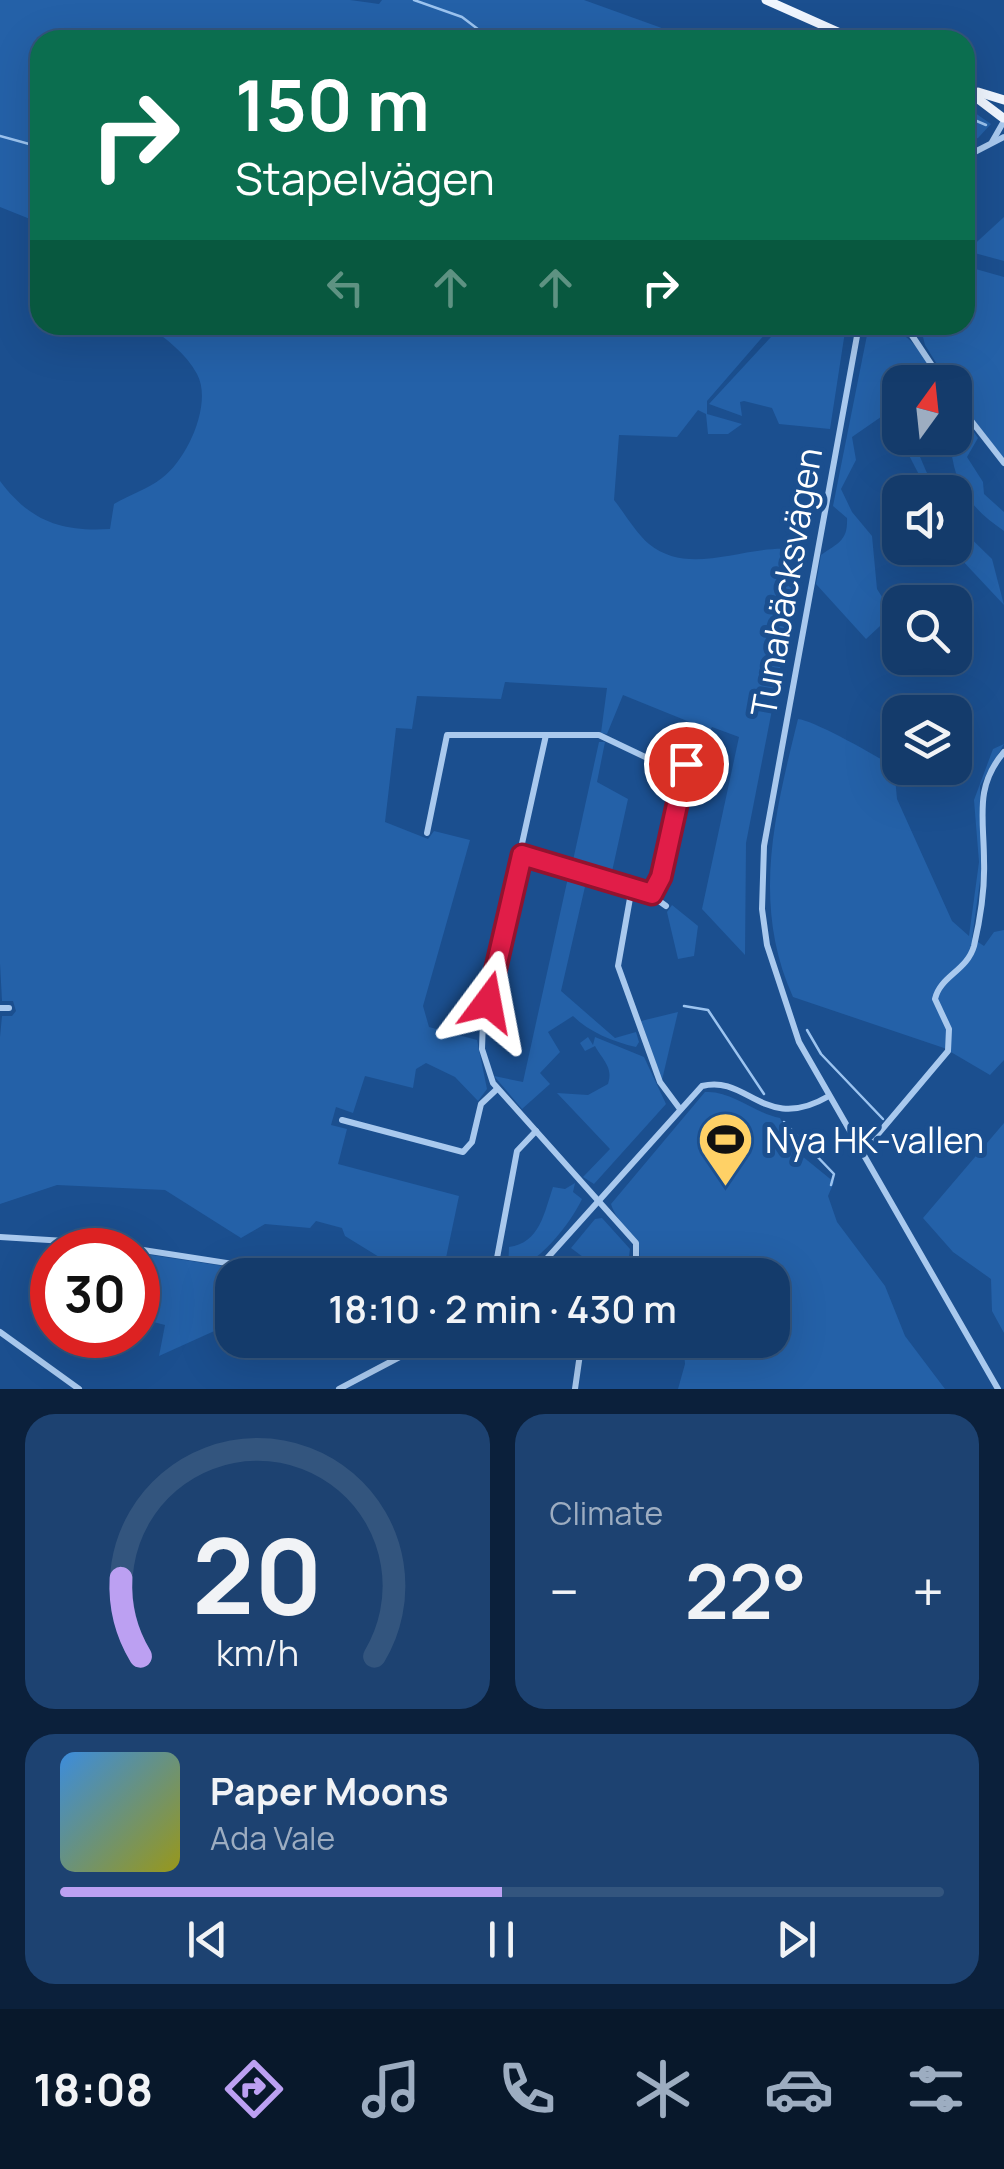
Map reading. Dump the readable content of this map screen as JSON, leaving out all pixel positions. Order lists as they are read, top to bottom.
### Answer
{
  "streets": {
    "street": ["Tunabäcksvägen"]
  },
  "places": {
    "sports": ["Nya HK-vallen"]
  },
  "north": "top",
  "page": {
    "turn": ["150 m", "Stapelvägen"],
    "limit": "30",
    "trip": "18:10 · 2 min · 430 m",
    "tile": "Climate",
    "heat": ["−", "22°", "+"],
    "song": ["Paper Moons", "Ada Vale"],
    "tabs": "18:08",
    "gauge": ["20", "km/h"]
  }
}
